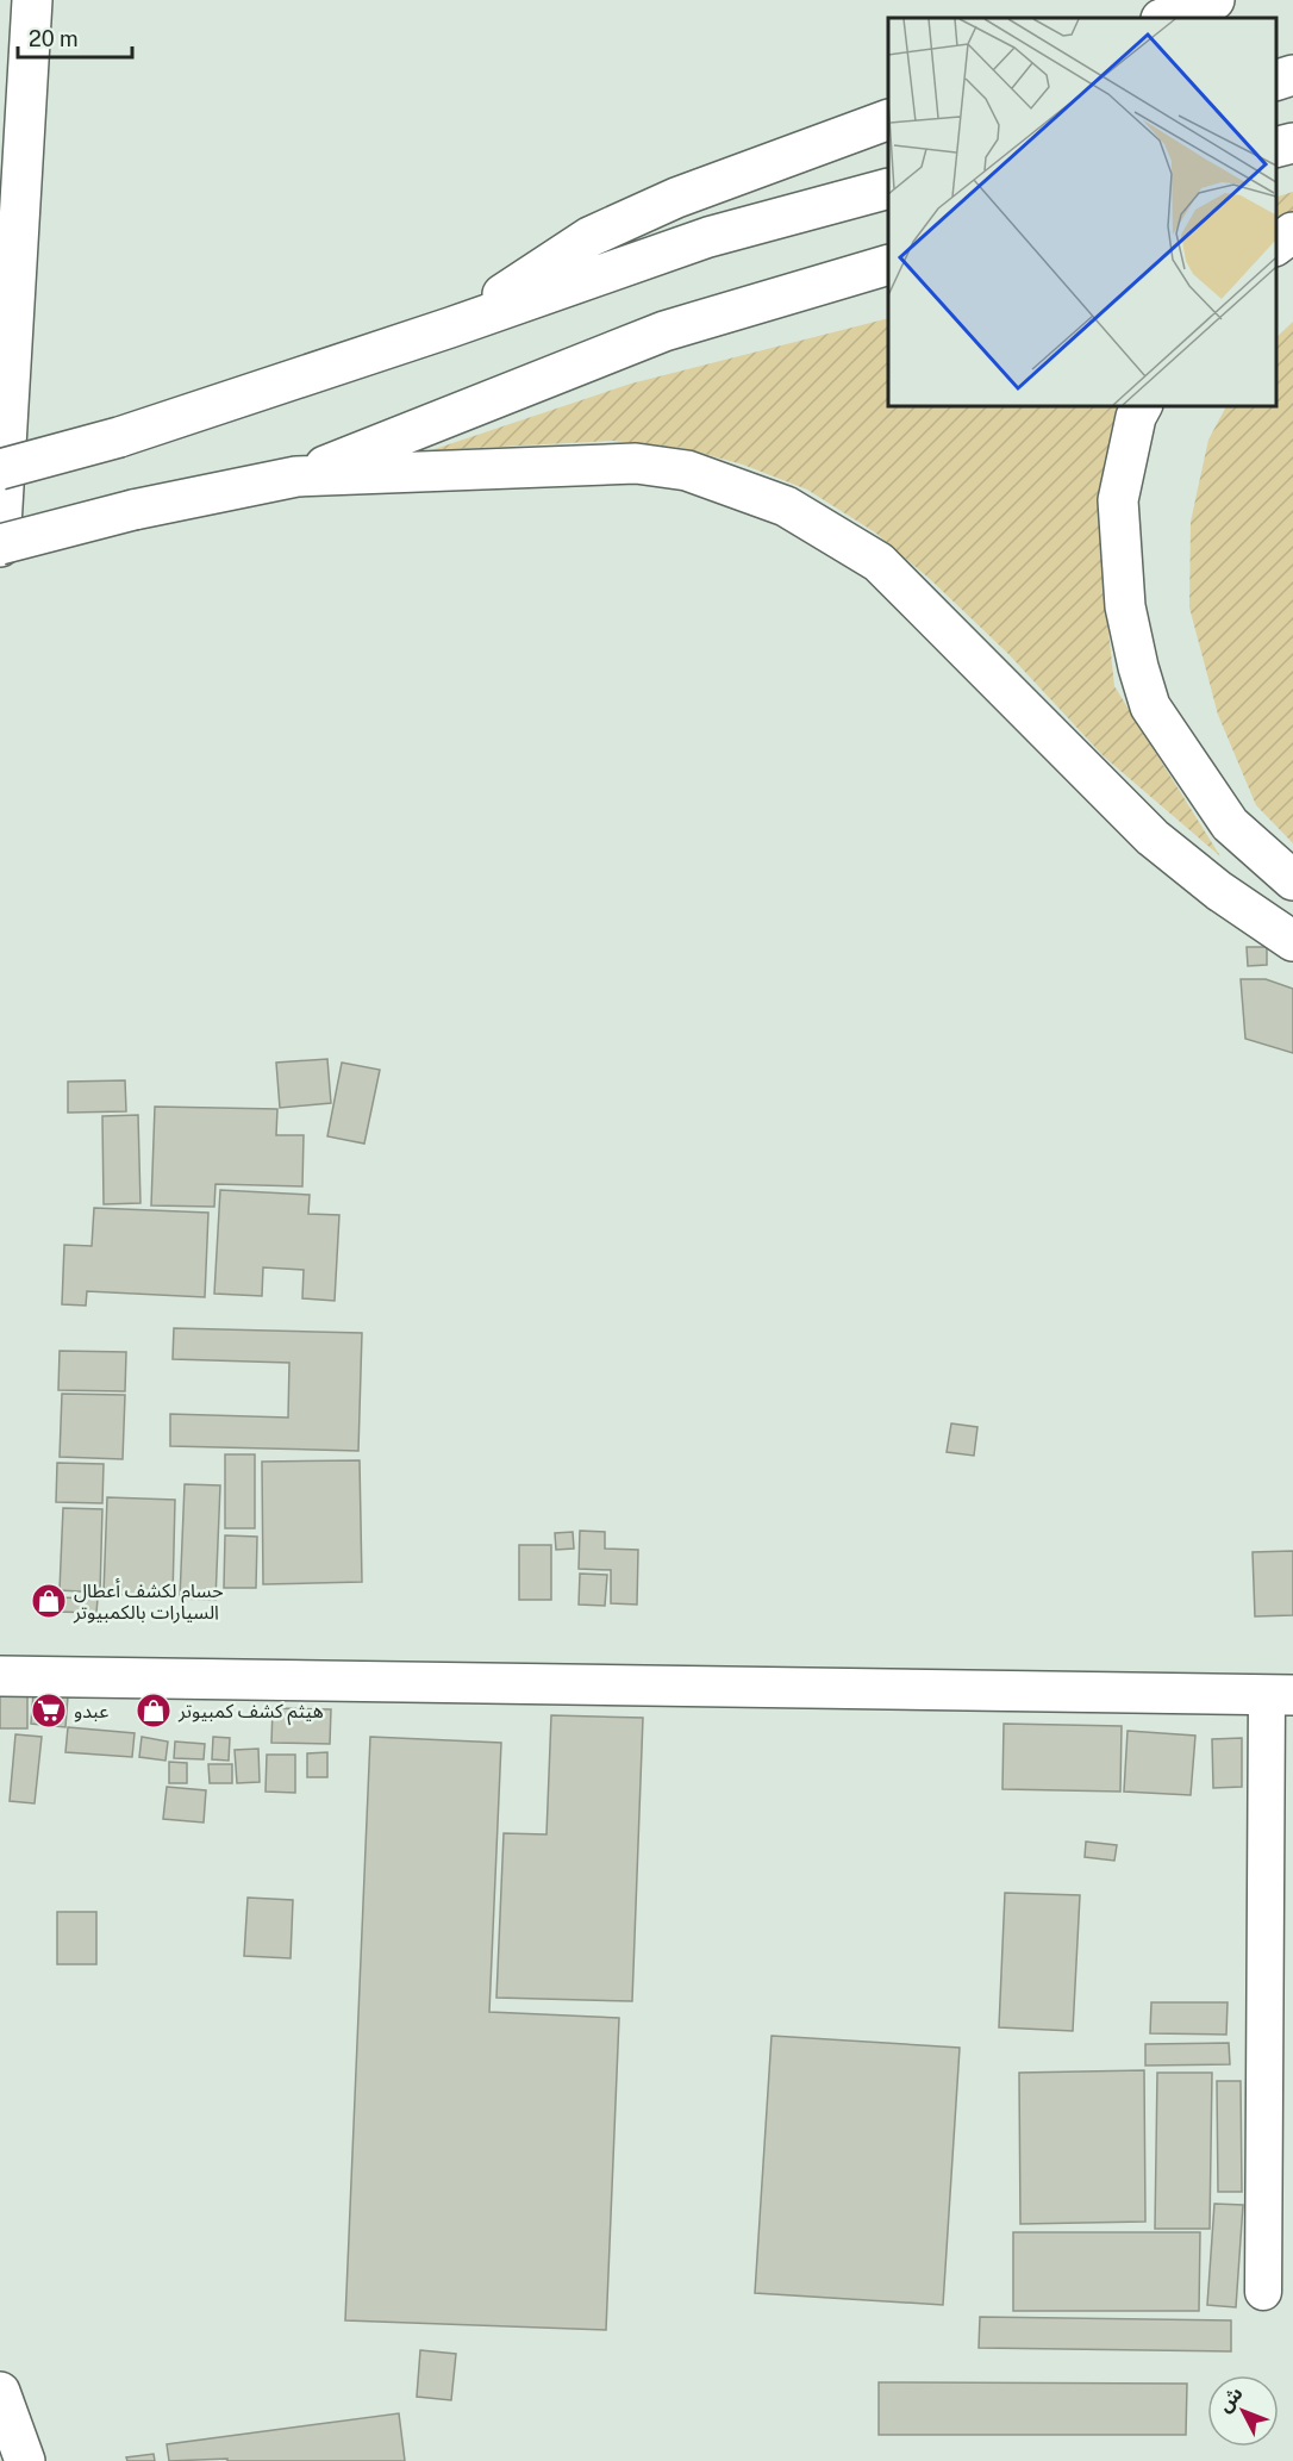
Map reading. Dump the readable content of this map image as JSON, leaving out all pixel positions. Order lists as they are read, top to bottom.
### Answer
{
  "places": {
    "shop": ["حسام لكشف أعطال السيارات بالكمبيوتر", "هيثم كشف كمبيوتر"],
    "supermarket": ["عبدو"]
  },
  "scale_bar": "20 m",
  "north": "top left"
}
